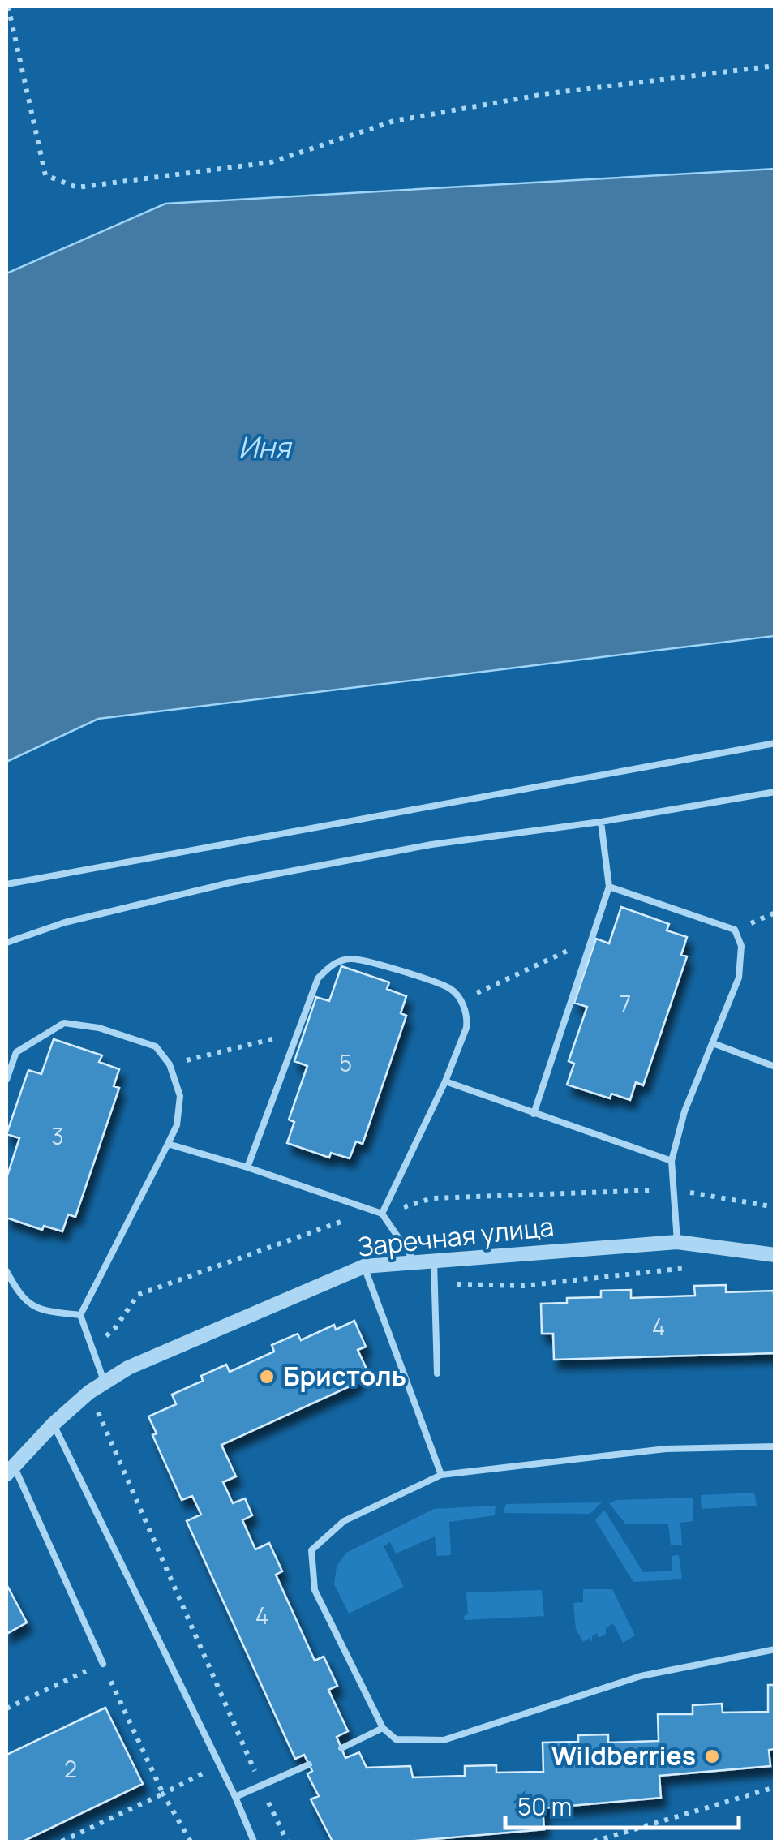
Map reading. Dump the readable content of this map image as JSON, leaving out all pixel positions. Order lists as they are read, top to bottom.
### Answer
{
  "streets": {
    "street": ["Заречная улица"]
  },
  "water": ["Иня"],
  "places": ["Бристоль", "Wildberries"],
  "house_numbers": [
    "7",
    "5",
    "3",
    "4",
    "4",
    "2"
  ],
  "scale_bar": "50 m"
}
